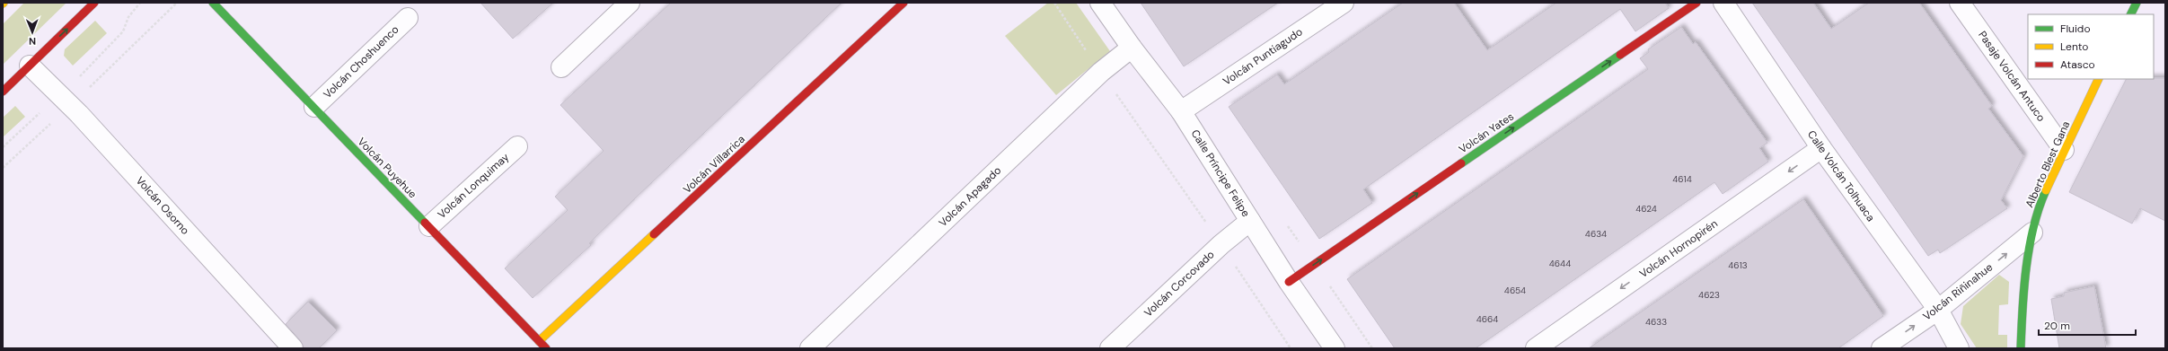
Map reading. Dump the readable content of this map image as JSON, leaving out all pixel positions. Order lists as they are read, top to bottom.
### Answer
{
  "streets": {
    "street": [
      "Volcán Puntiagudo",
      "Volcán Choshuenco",
      "Pasaje Volcán Antuco",
      "Volcán Yates",
      "Volcán Villarrica",
      "Alberto Blest Gana",
      "Volcán Puyehue",
      "Calle Príncipe Felipe",
      "Calle Volcán Tolhuaca",
      "Volcán Lonquimay",
      "Volcán Apagado",
      "Volcán Osorno",
      "Volcán Hornopirén",
      "Volcán Corcovado",
      "Volcán Riñinahue"
    ]
  },
  "crossings": [
    ["Volcán Puntiagudo", "Calle Príncipe Felipe"],
    ["Volcán Choshuenco", "Volcán Puyehue"],
    ["Pasaje Volcán Antuco", "Alberto Blest Gana"],
    ["Volcán Yates", "Calle Príncipe Felipe"],
    ["Volcán Villarrica", "Volcán Puyehue"],
    ["Alberto Blest Gana", "Volcán Riñinahue"],
    ["Volcán Puyehue", "Volcán Lonquimay"],
    ["Calle Príncipe Felipe", "Volcán Apagado"],
    ["Calle Príncipe Felipe", "Volcán Corcovado"],
    ["Calle Volcán Tolhuaca", "Volcán Hornopirén"],
    ["Calle Volcán Tolhuaca", "Volcán Riñinahue"]
  ],
  "one_way": ["Volcán Yates", "Volcán Hornopirén", "Volcán Riñinahue"],
  "house_numbers": [
    "4614",
    "4624",
    "4634",
    "4644",
    "4613",
    "4654",
    "4623",
    "4664",
    "4633"
  ],
  "legend": ["Fluido", "Lento", "Atasco"],
  "scale_bar": "20 m",
  "north": "bottom"
}
